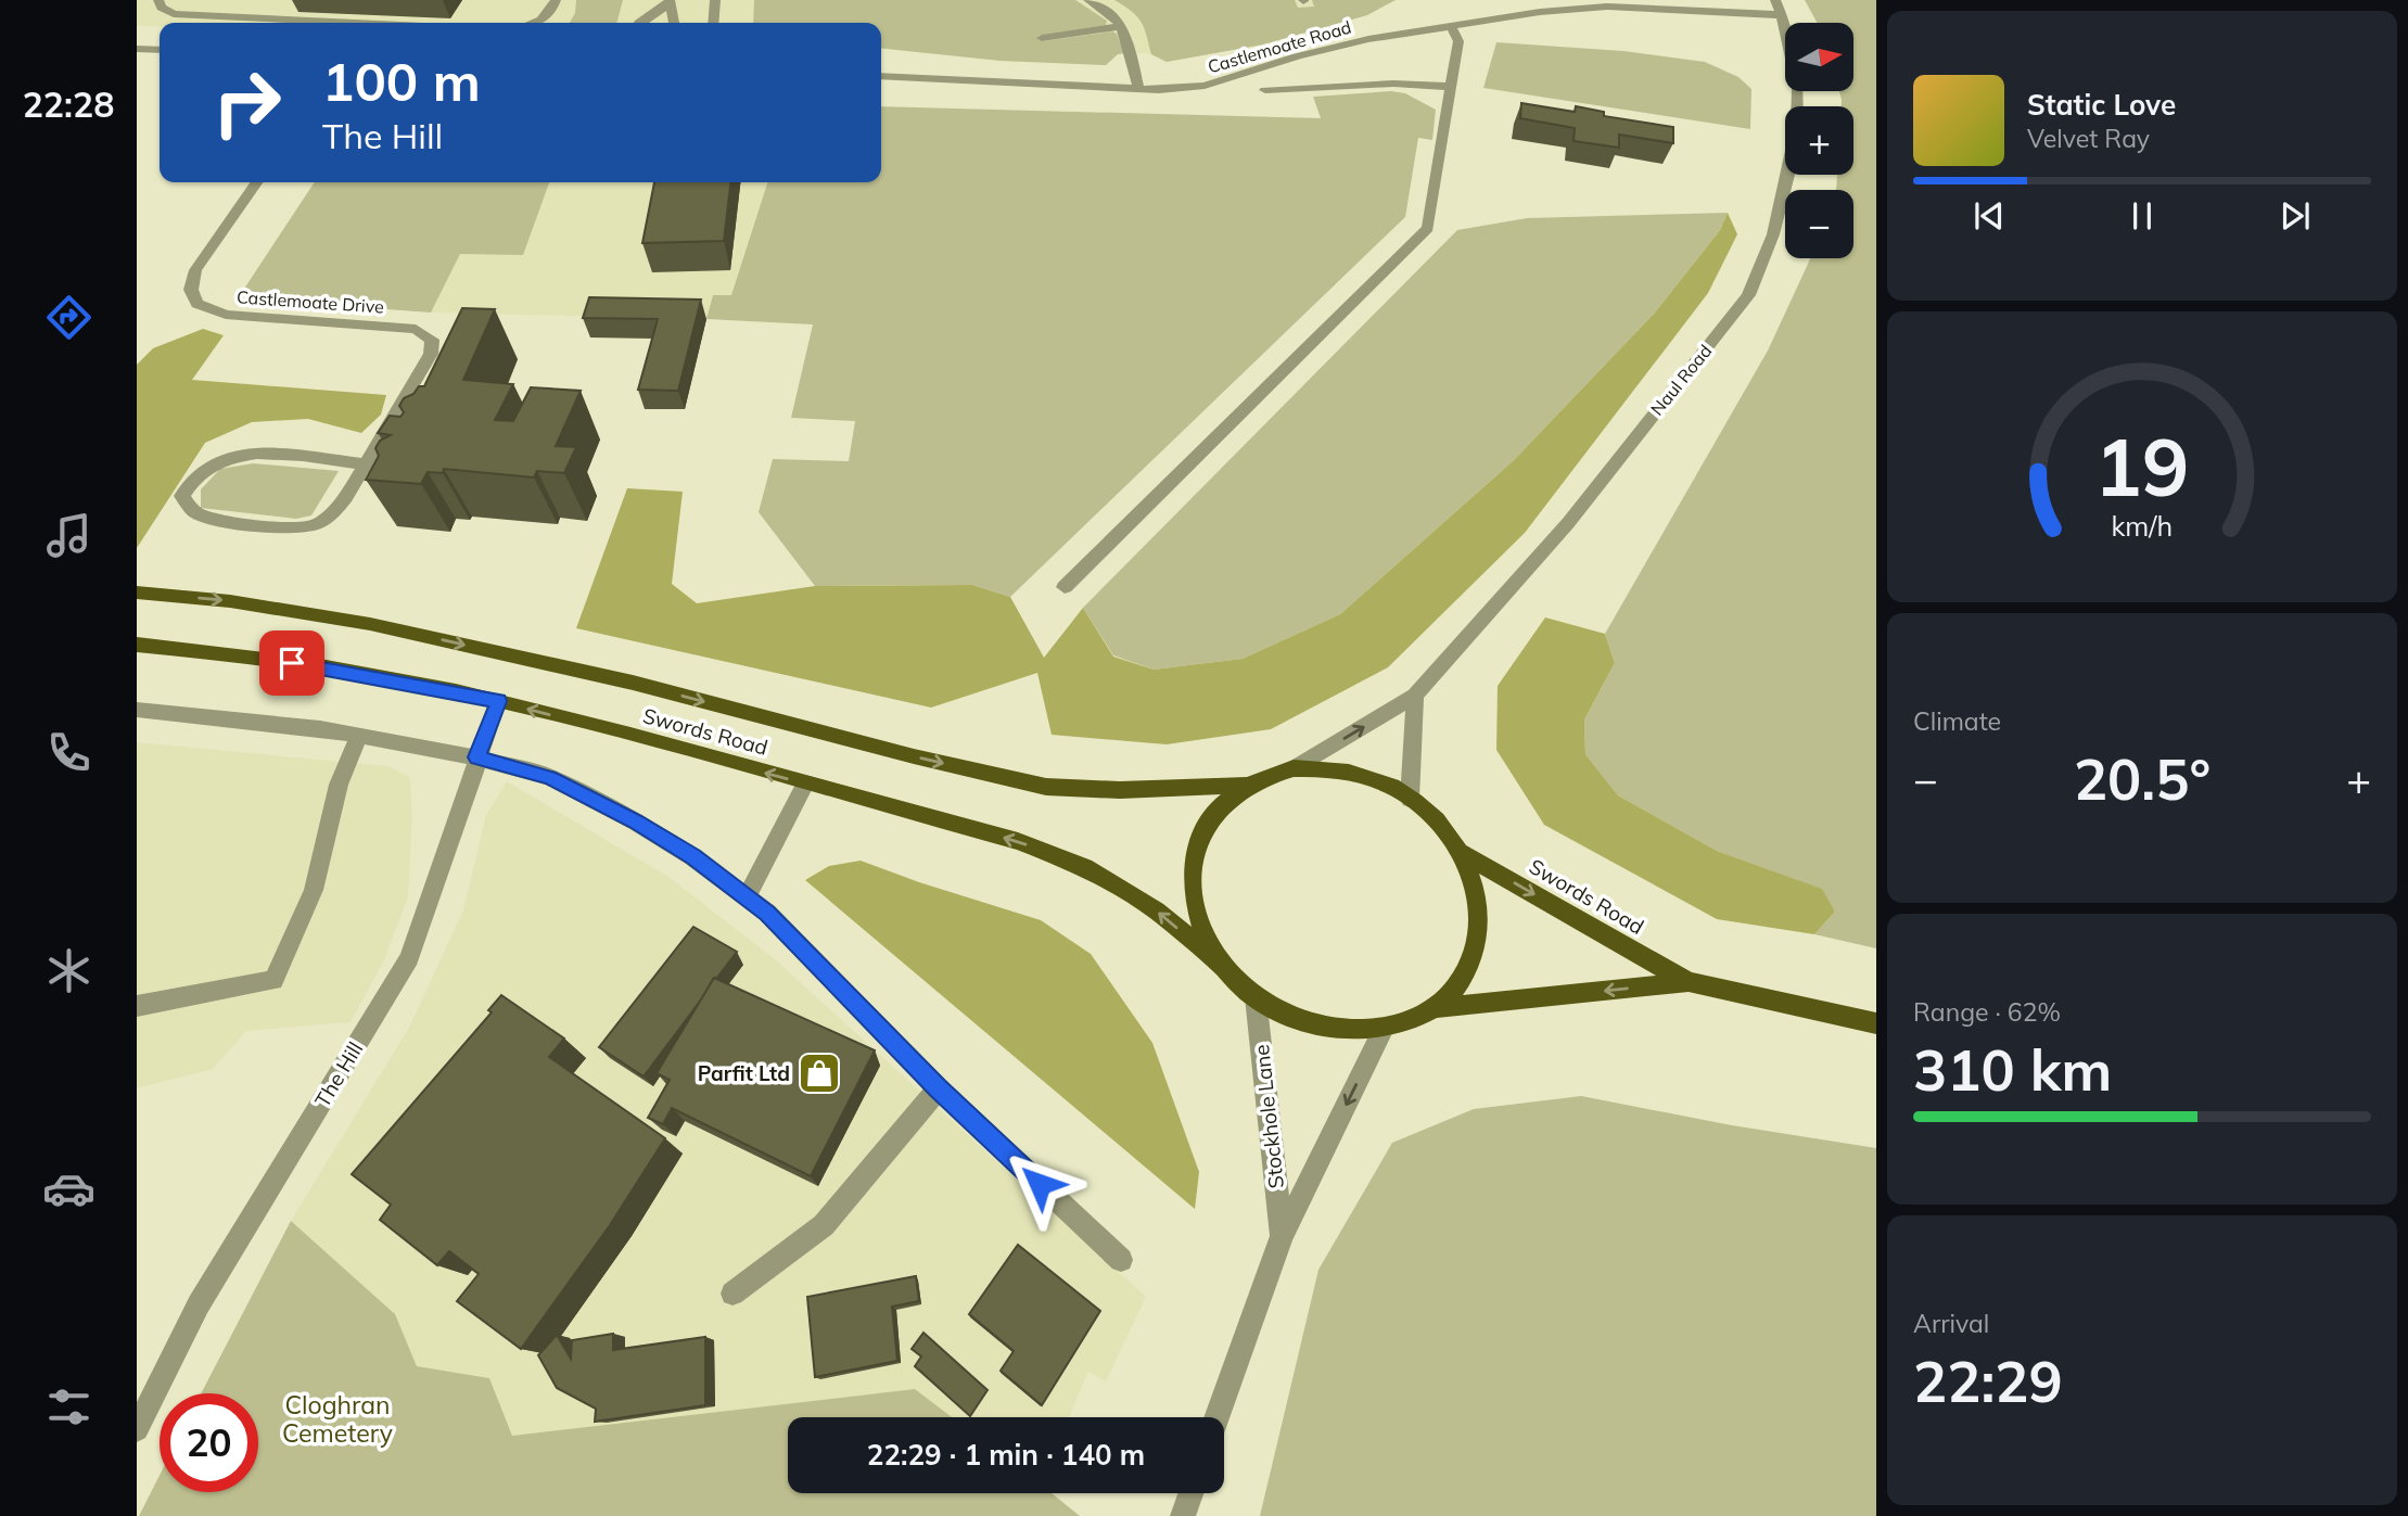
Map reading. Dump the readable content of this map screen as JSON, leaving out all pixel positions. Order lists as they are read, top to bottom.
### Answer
{
  "streets": {
    "main road": ["Swords Road"],
    "street": [
      "Castlemoate Road",
      "Castlemoate Drive",
      "Naul Road",
      "The Hill",
      "Stockhole Lane"
    ]
  },
  "crossings": [
    ["Castlemoate Road", "Naul Road"],
    ["Swords Road", "The Hill"]
  ],
  "parks": ["Cloghran Cemetery"],
  "places": {
    "shop": ["Parfit Ltd"]
  },
  "north": "right",
  "page": {
    "tabs": "22:28",
    "map_buttons": ["+", "−"],
    "turn": ["100 m", "The Hill"],
    "song": ["Static Love", "Velvet Ray"],
    "tile": [
      "Climate",
      ["Range · 62%", "310 km"],
      ["Arrival", "22:29"]
    ],
    "heat": ["−", "20.5°", "+"],
    "limit": "20",
    "trip": "22:29 · 1 min · 140 m",
    "gauge": ["19", "km/h"]
  }
}
